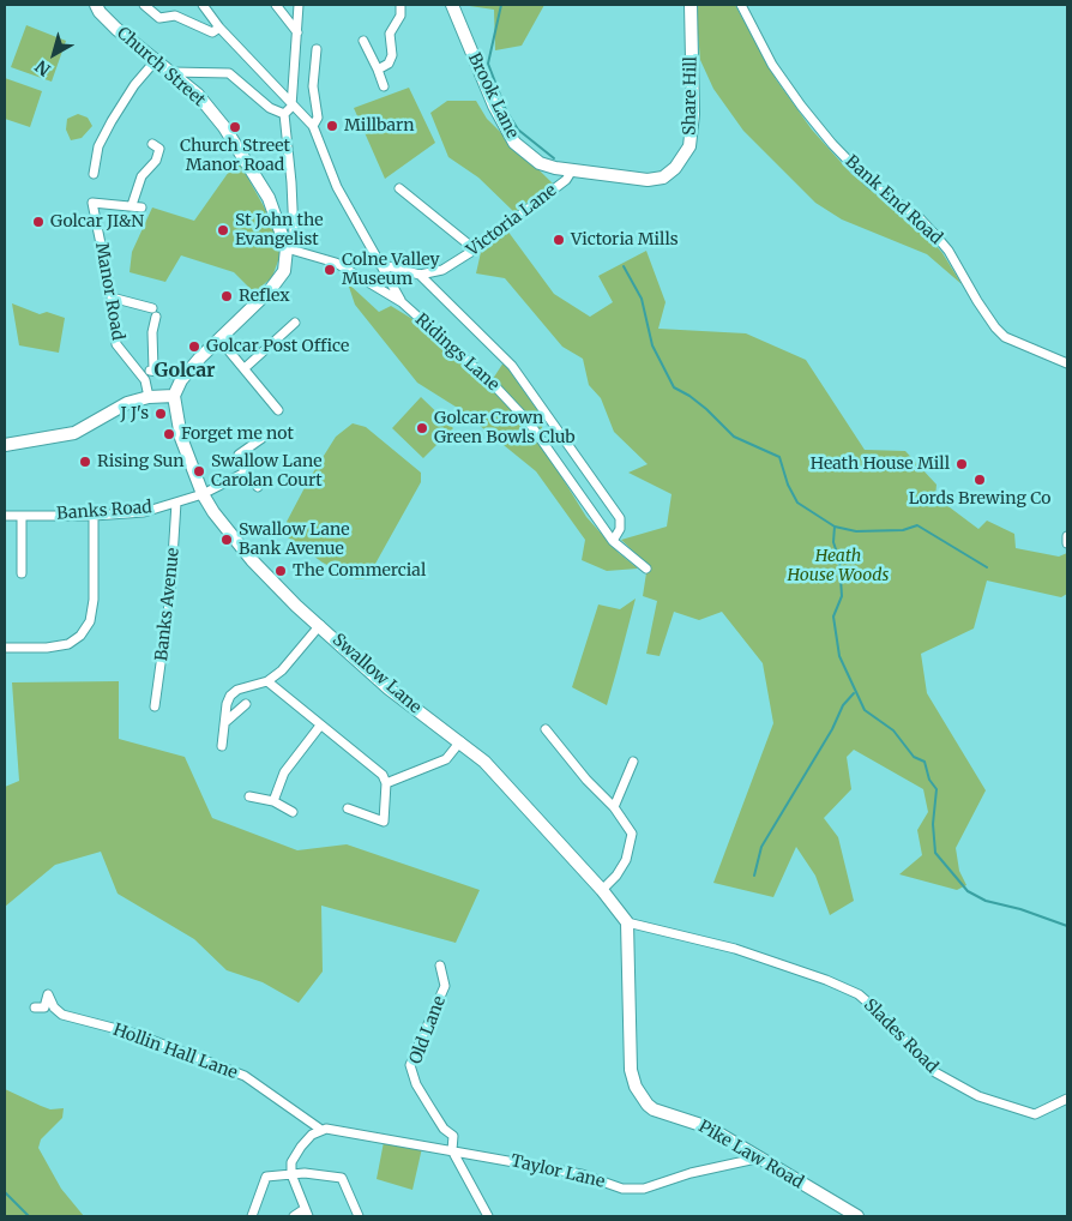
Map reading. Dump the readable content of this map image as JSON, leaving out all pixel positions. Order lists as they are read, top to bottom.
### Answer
{
  "streets": {
    "street": [
      "Church Street",
      "Brook Lane",
      "Share Hill",
      "Bank End Road",
      "Victoria Lane",
      "Manor Road",
      "Ridings Lane",
      "Banks Road",
      "Banks Avenue",
      "Swallow Lane",
      "Old Lane",
      "Slades Road",
      "Hollin Hall Lane",
      "Pike Law Road",
      "Taylor Lane"
    ]
  },
  "crossings": [
    ["Brook Lane", "Share Hill"],
    ["Share Hill", "Victoria Lane"],
    ["Banks Road", "Banks Avenue"],
    ["Banks Road", "Swallow Lane"],
    ["Swallow Lane", "Slades Road"],
    ["Swallow Lane", "Pike Law Road"],
    ["Old Lane", "Taylor Lane"],
    ["Slades Road", "Pike Law Road"],
    ["Hollin Hall Lane", "Taylor Lane"],
    ["Pike Law Road", "Taylor Lane"]
  ],
  "districts": ["Golcar"],
  "parks": ["Heath House Woods"],
  "places": [
    "Millbarn",
    "Church Street Manor Road",
    "Golcar JI&N",
    "St John the Evangelist",
    "Victoria Mills",
    "Colne Valley Museum",
    "Reflex",
    "Golcar Post Office",
    "J J's",
    "Golcar Crown Green Bowls Club",
    "Forget me not",
    "Rising Sun",
    "Heath House Mill",
    "Swallow Lane Carolan Court",
    "Lords Brewing Co",
    "Swallow Lane Bank Avenue",
    "The Commercial"
  ],
  "north": "bottom left"
}
